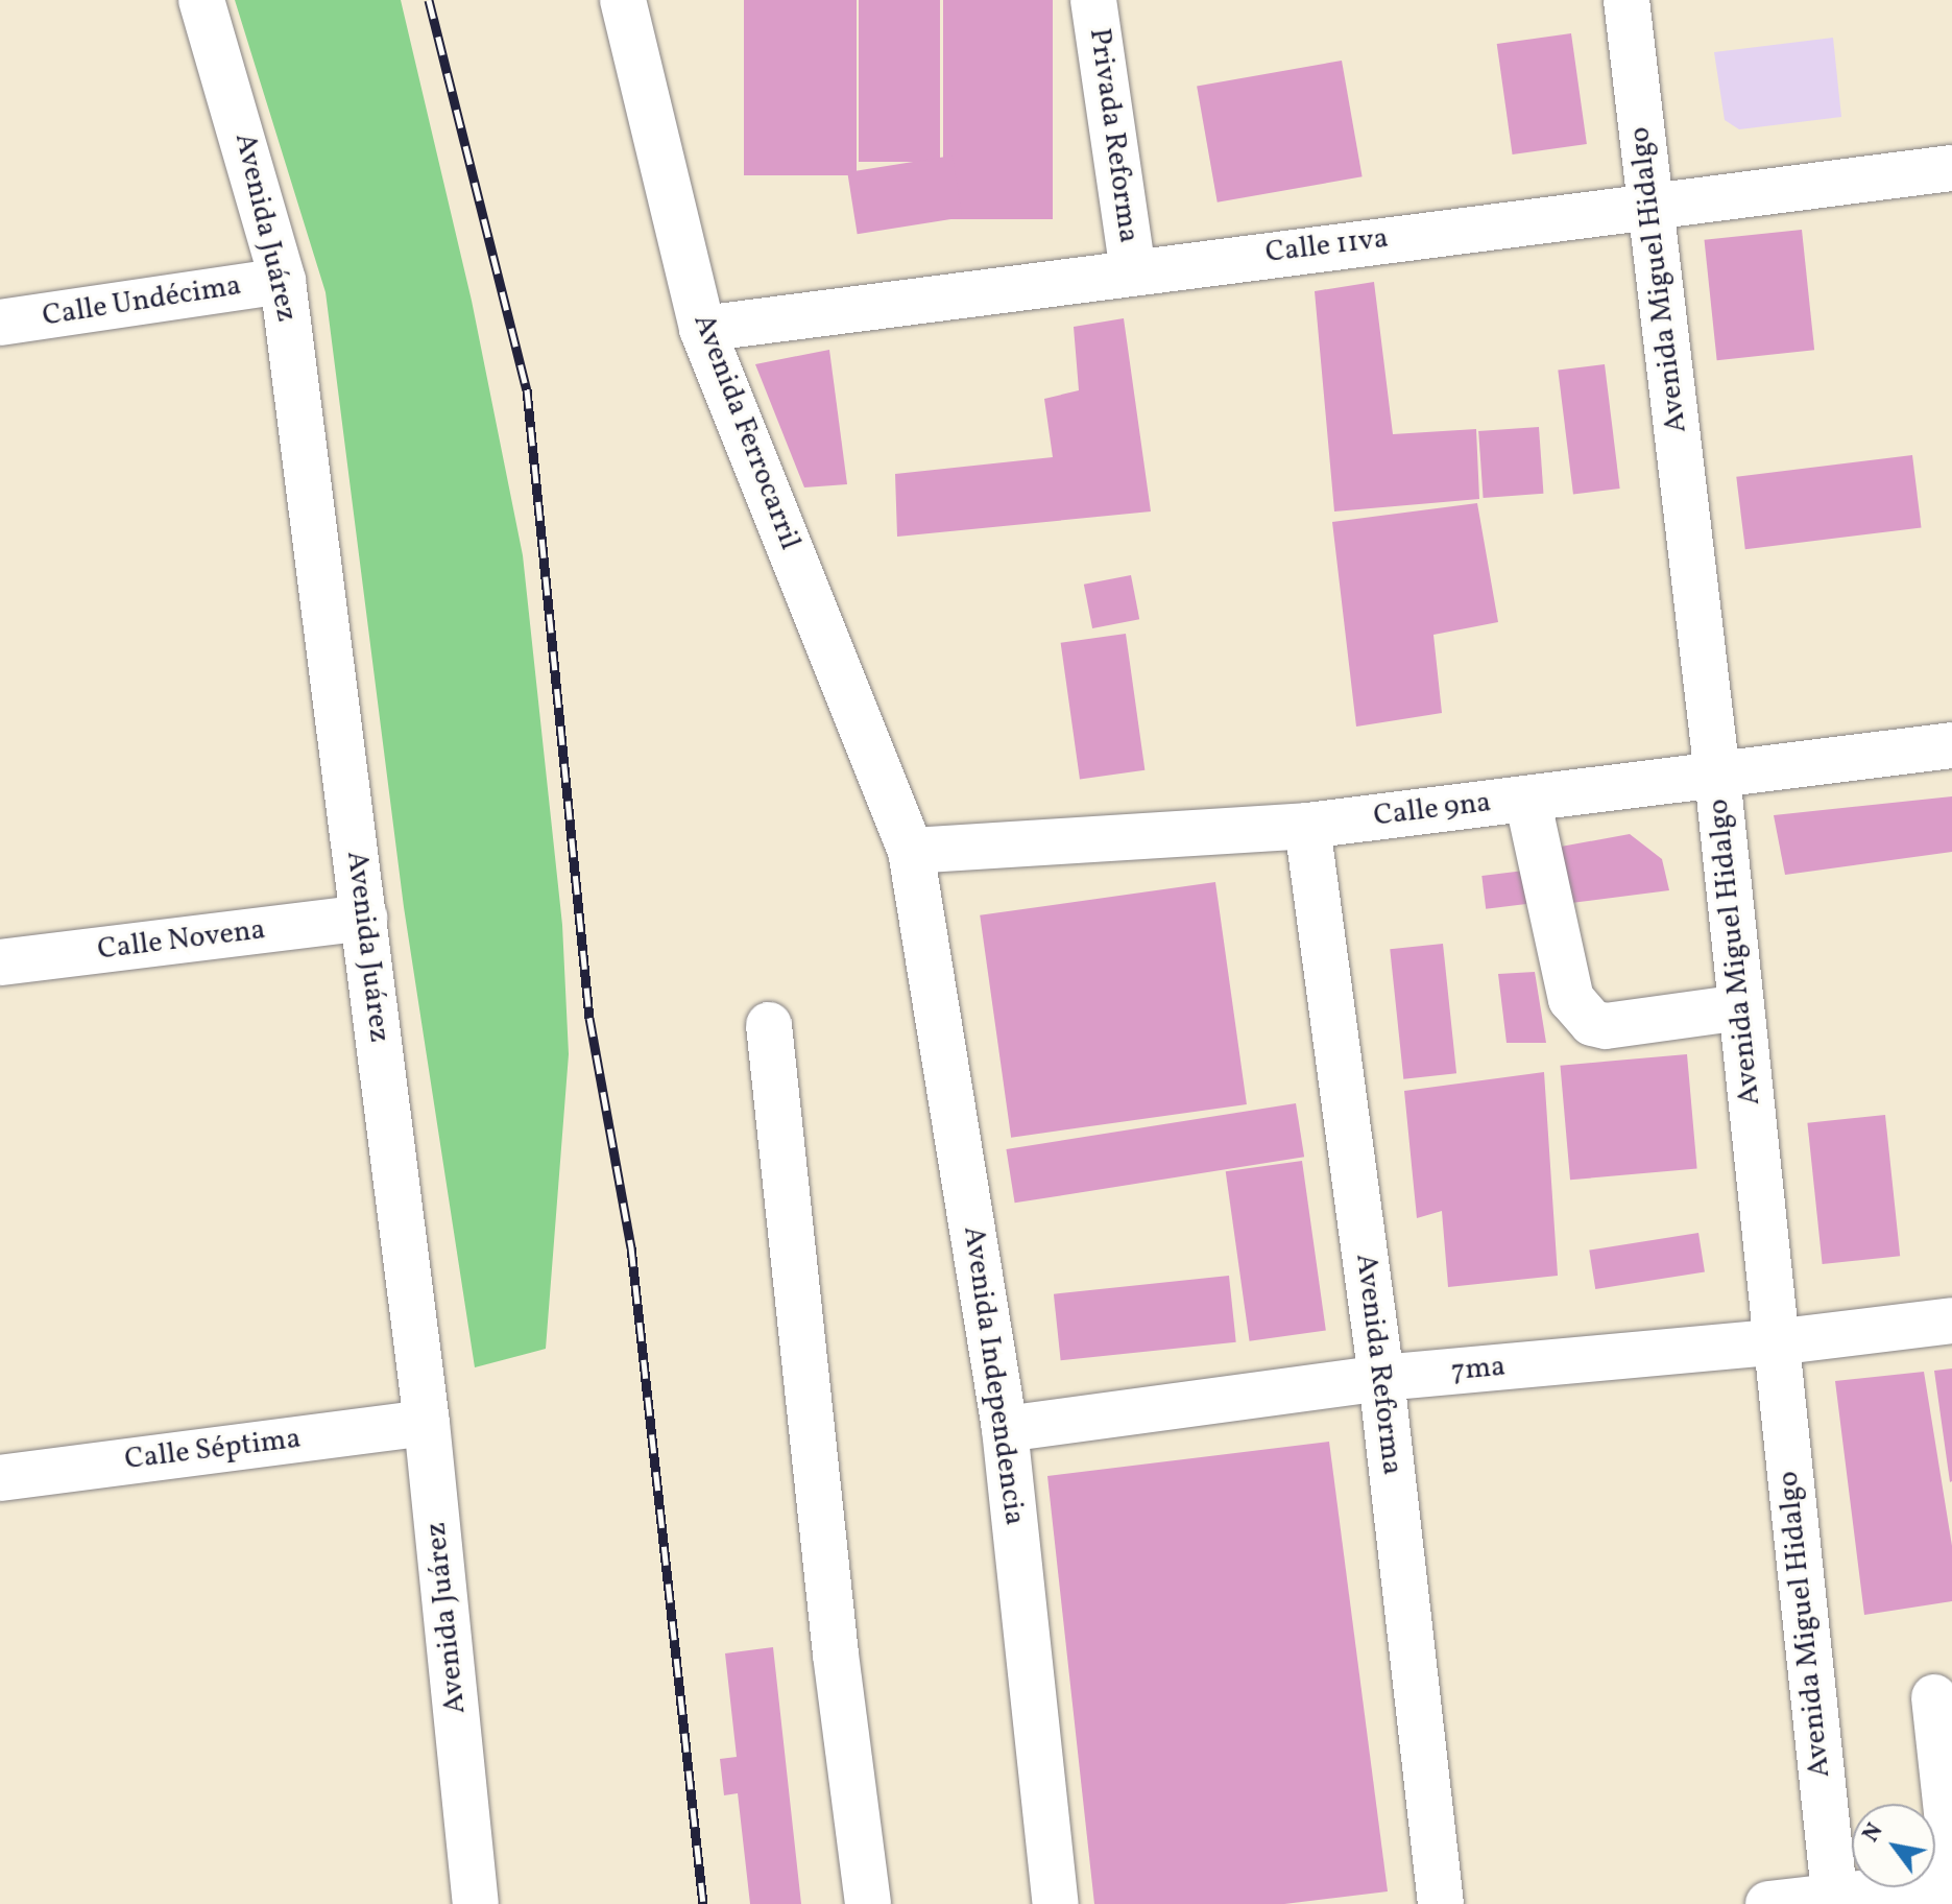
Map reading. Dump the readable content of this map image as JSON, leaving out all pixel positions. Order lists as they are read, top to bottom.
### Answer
{
  "streets": {
    "street": [
      "Privada Reforma",
      "Avenida Juárez",
      "Calle 11va",
      "Avenida Miguel Hidalgo",
      "Calle Undécima",
      "Avenida Ferrocarril",
      "Calle 9na",
      "Calle Novena",
      "Avenida Reforma",
      "7ma",
      "Avenida Independencia",
      "Calle Séptima"
    ]
  },
  "crossings": [
    ["Privada Reforma", "Calle 11va"],
    ["Avenida Juárez", "Calle Undécima"],
    ["Avenida Juárez", "Calle Novena"],
    ["Avenida Juárez", "Calle Séptima"],
    ["Calle 11va", "Avenida Miguel Hidalgo"],
    ["Calle 11va", "Avenida Ferrocarril"],
    ["Avenida Miguel Hidalgo", "Calle 9na"],
    ["Avenida Miguel Hidalgo", "7ma"],
    ["Avenida Ferrocarril", "Calle 9na"],
    ["Avenida Ferrocarril", "Avenida Independencia"],
    ["Calle 9na", "Avenida Reforma"],
    ["Calle 9na", "Avenida Independencia"],
    ["Avenida Reforma", "7ma"],
    ["7ma", "Avenida Independencia"]
  ],
  "north": "top left"
}
